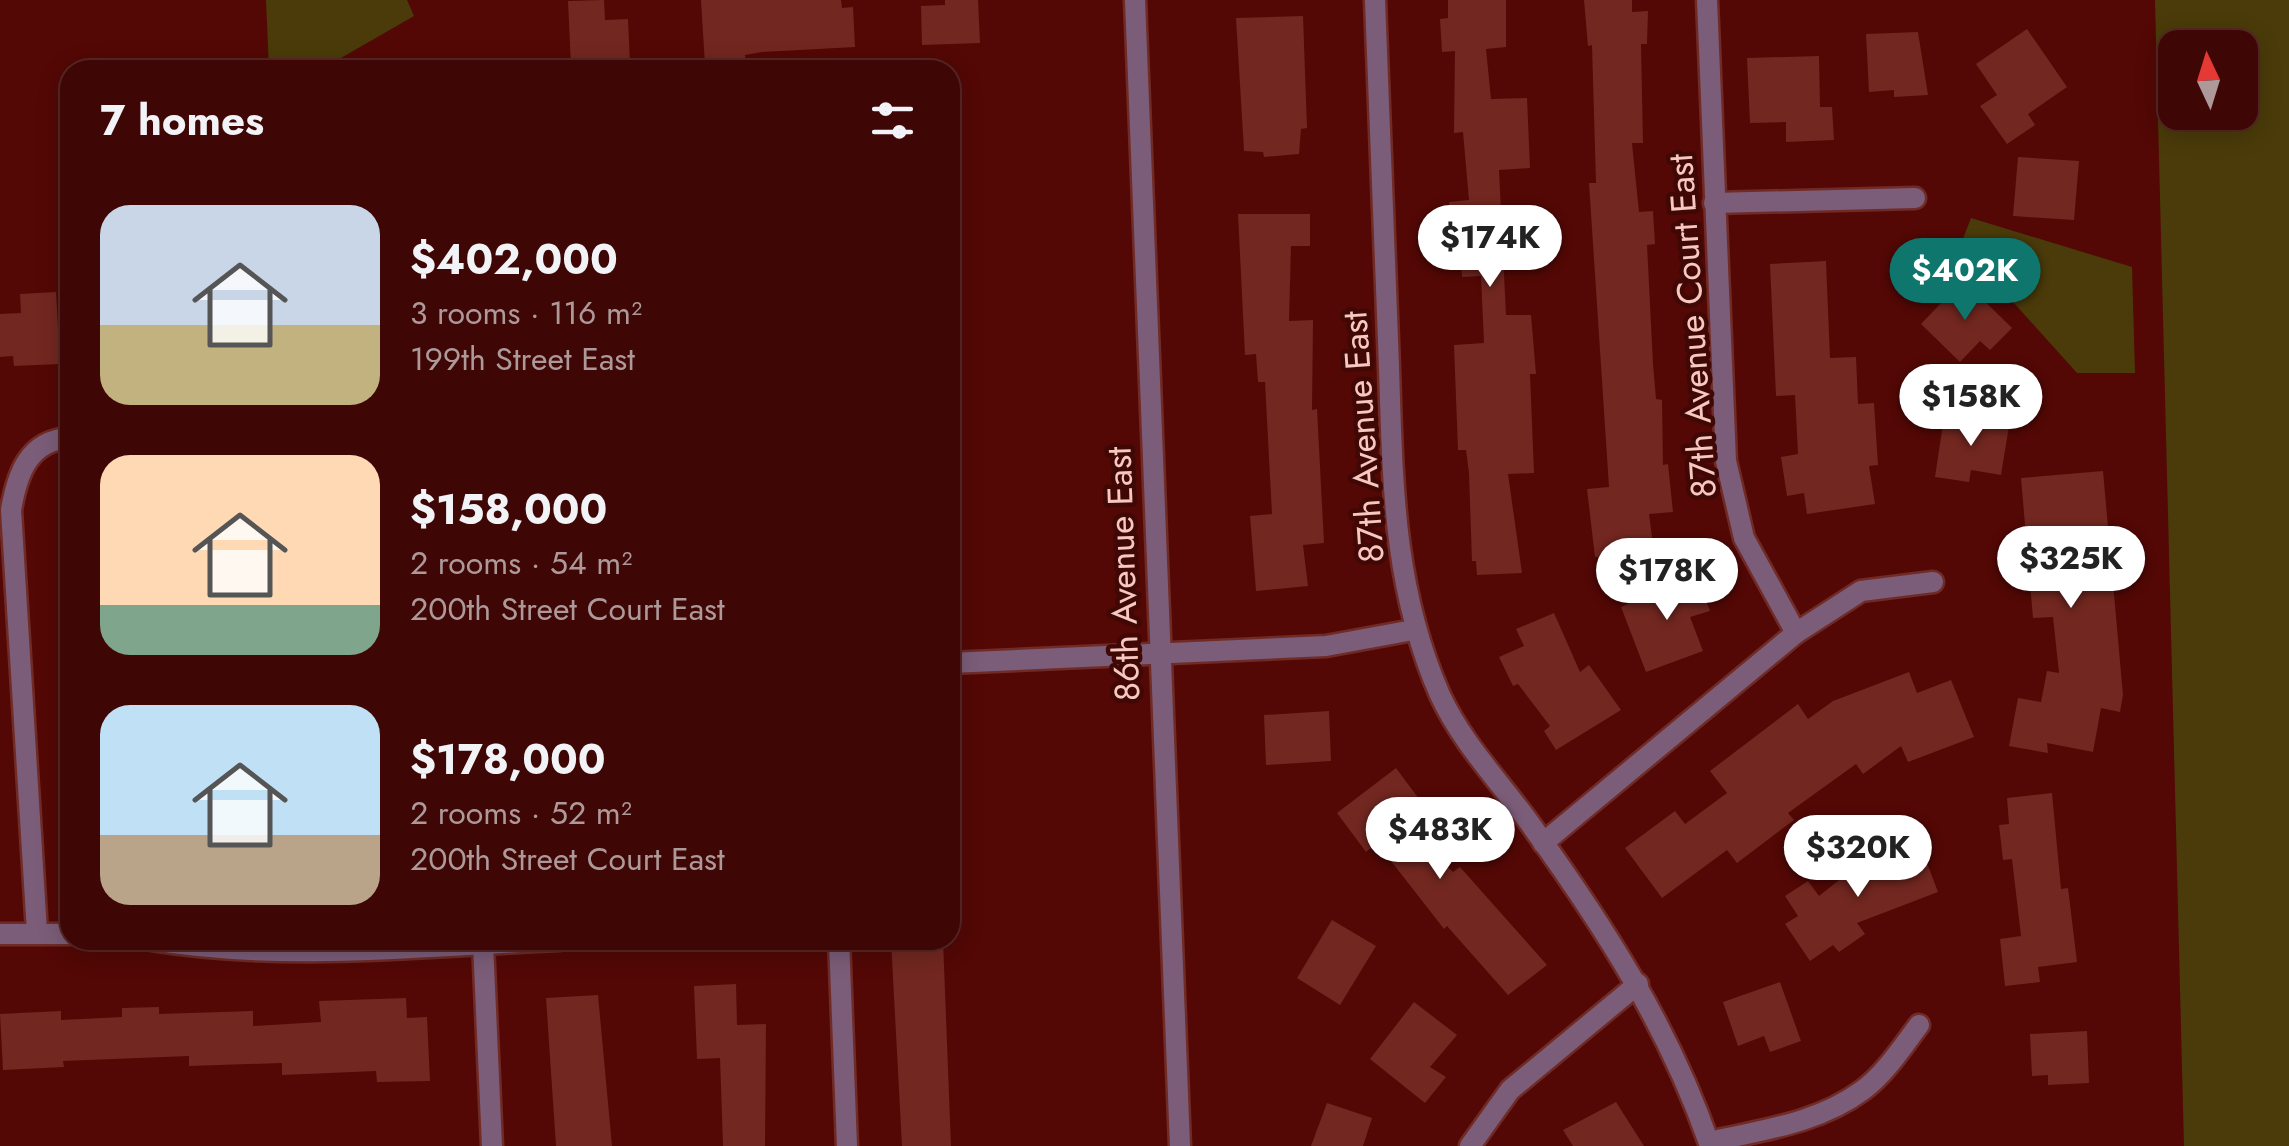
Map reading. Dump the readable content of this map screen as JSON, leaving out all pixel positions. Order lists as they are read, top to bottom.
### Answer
{
  "streets": {
    "street": ["87th Avenue Court East", "87th Avenue East", "86th Avenue East"]
  },
  "north": "top",
  "page": {
    "heading": "7 homes",
    "list": [
      {
        "name": "$402,000",
        "note": "3 rooms · 116 m² · 199th Street East"
      },
      {
        "name": "$158,000",
        "note": "2 rooms · 54 m² · 200th Street Court East"
      },
      {
        "name": "$178,000",
        "note": "2 rooms · 52 m² · 200th Street Court East"
      }
    ],
    "price": [
      "$174K",
      "$402K",
      "$158K",
      "$325K",
      "$178K",
      "$483K",
      "$320K"
    ]
  }
}
